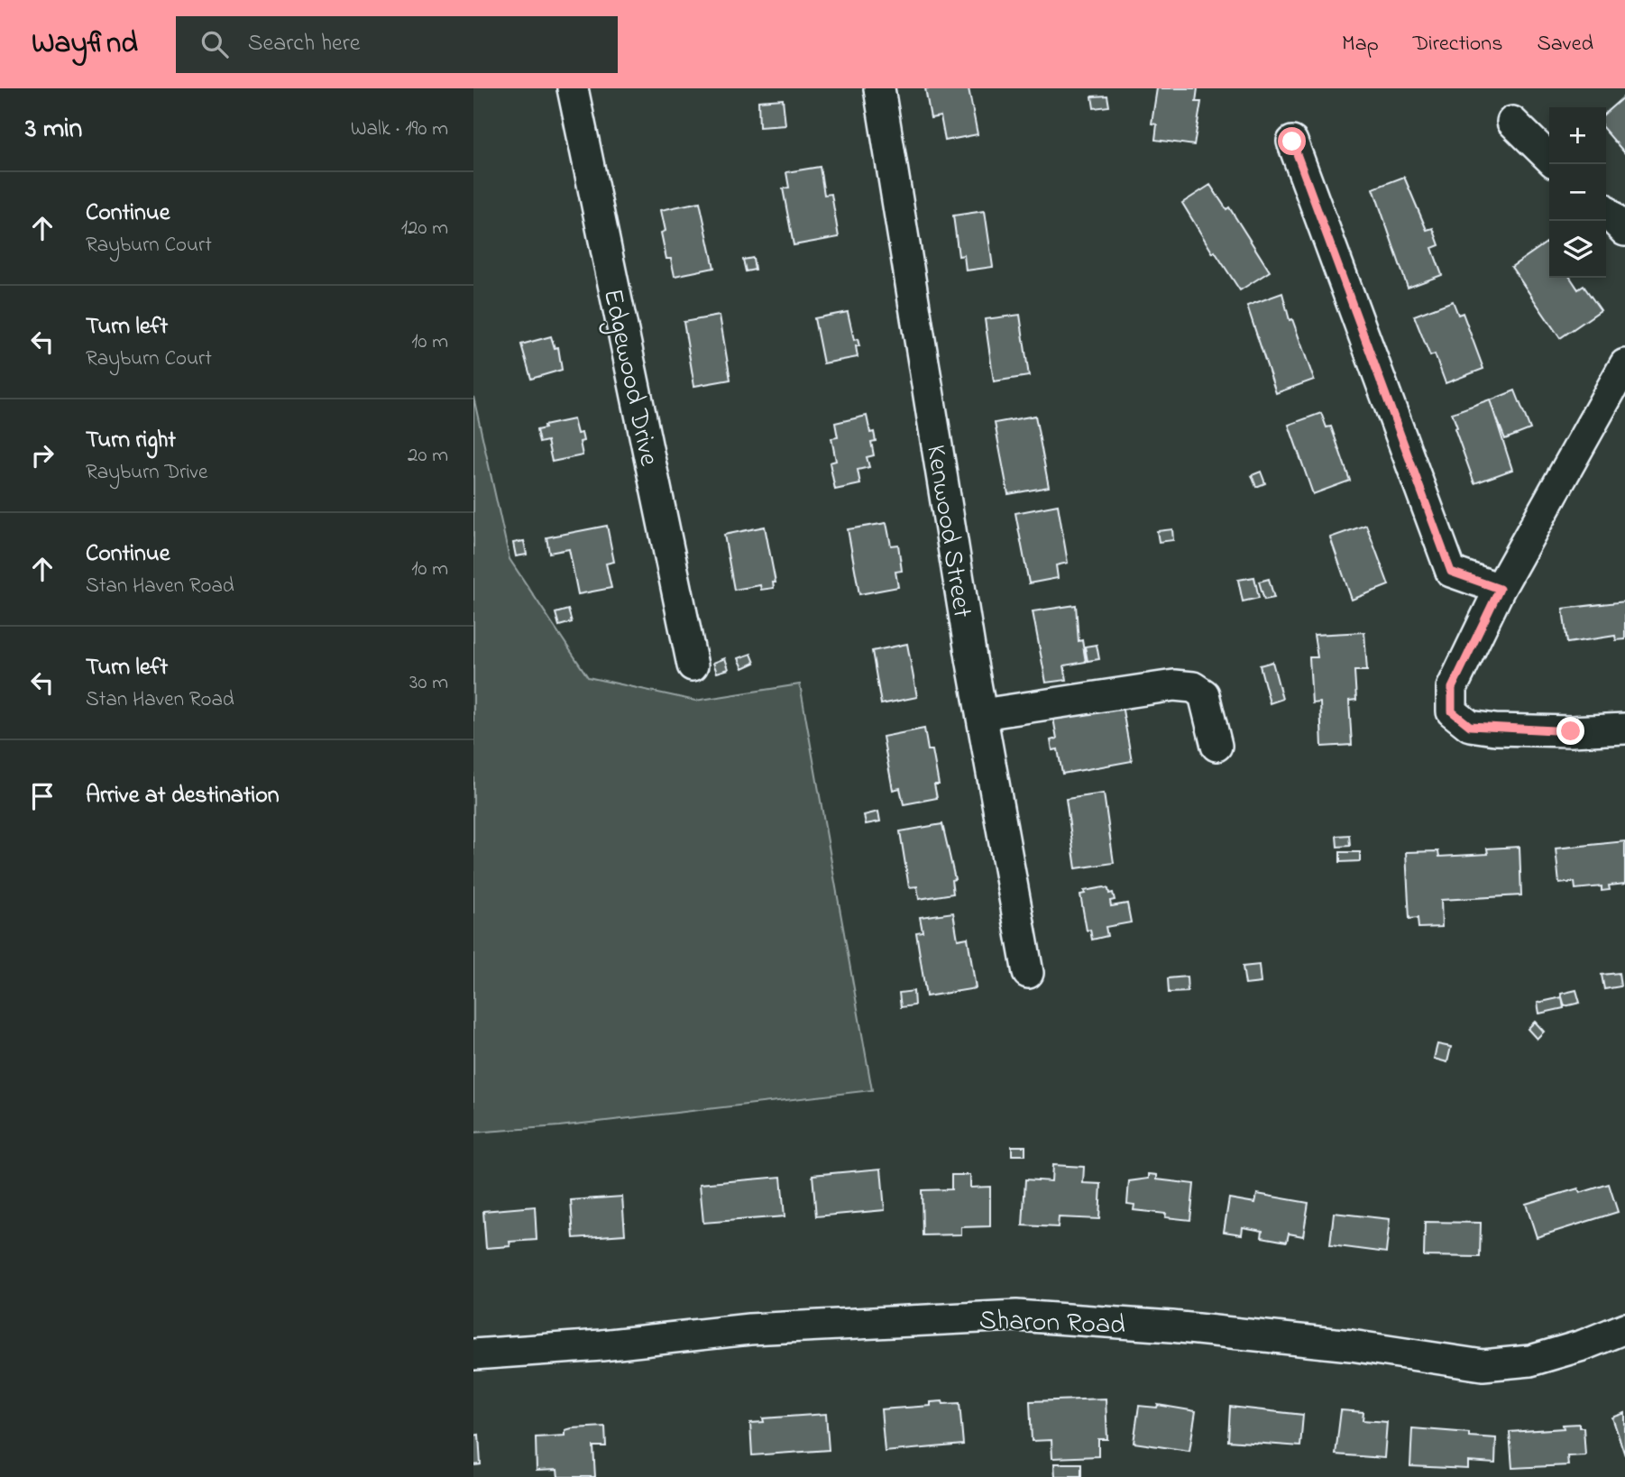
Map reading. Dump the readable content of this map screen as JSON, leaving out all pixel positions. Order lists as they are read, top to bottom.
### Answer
{
  "streets": {
    "street": ["Edgewood Drive", "Kenwood Street", "Sharon Road"]
  },
  "page": {
    "header": "Wayfind",
    "search": "Search here",
    "nav": ["Map", "Directions", "Saved"],
    "heading": ["3 min", "Walk · 190 m"],
    "map_buttons": ["+", "−"],
    "list": [
      ["Continue", "Rayburn Court", "120 m"],
      ["Turn left", "Rayburn Court", "10 m"],
      ["Turn right", "Rayburn Drive", "20 m"],
      ["Continue", "Stan Haven Road", "10 m"],
      ["Turn left", "Stan Haven Road", "30 m"],
      "Arrive at destination"
    ]
  }
}
